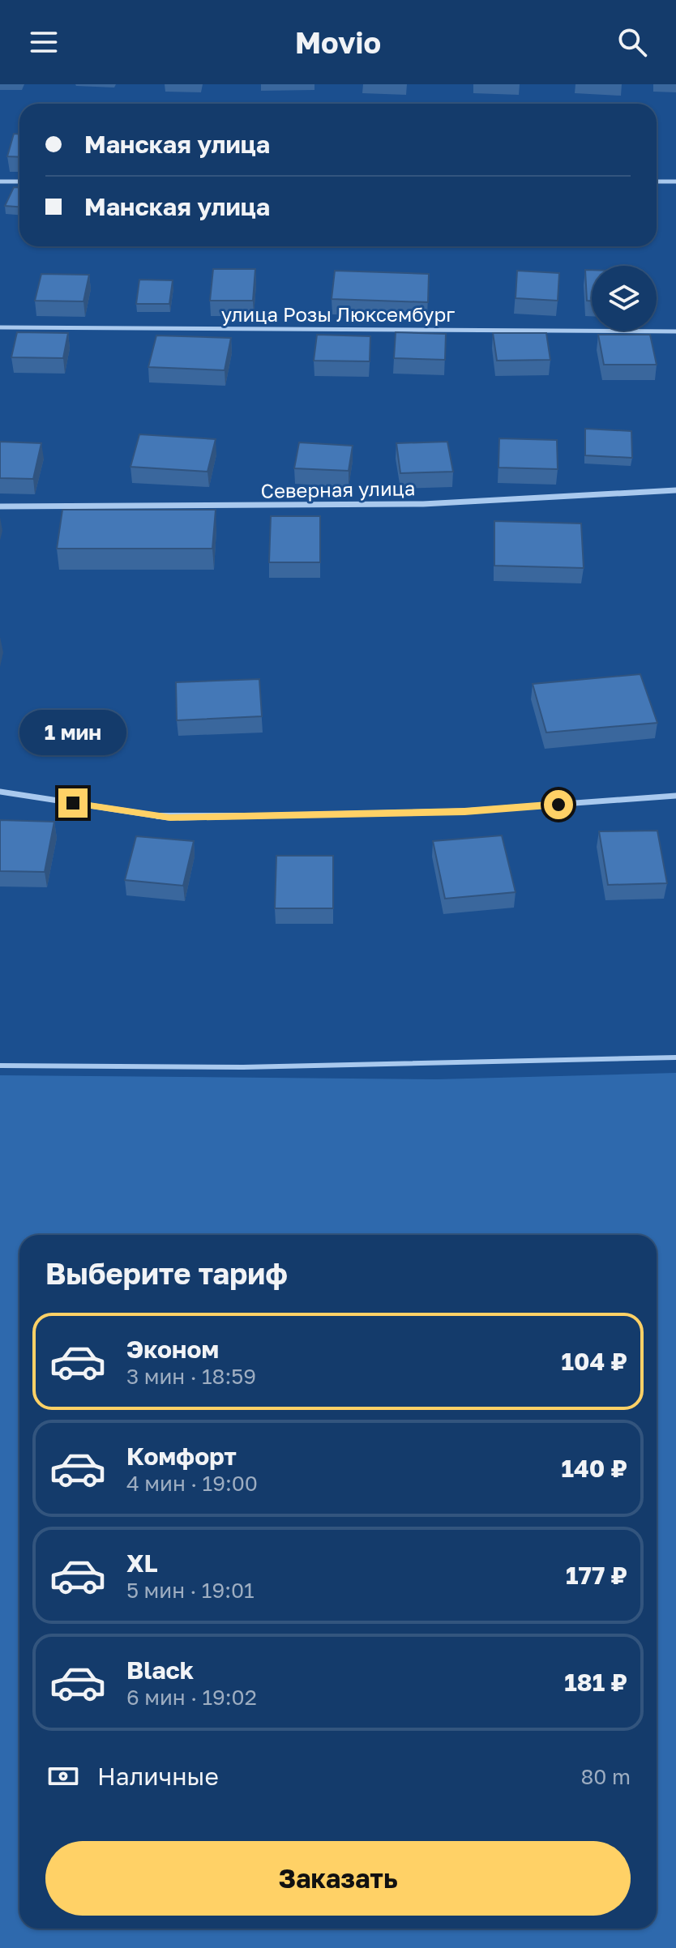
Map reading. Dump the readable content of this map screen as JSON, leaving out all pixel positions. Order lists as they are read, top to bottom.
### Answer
{
  "streets": {
    "street": ["улица Розы Люксембург", "Северная улица"]
  },
  "page": {
    "header": "Movio",
    "banner": ["Манская улица", "Манская улица"],
    "bubble": "1 мин",
    "heading": "Выберите тариф",
    "list": [
      {
        "name": "Эконом",
        "note": "3 мин · 18:59",
        "value": "104 ₽"
      },
      {
        "name": "Комфорт",
        "note": "4 мин · 19:00",
        "value": "140 ₽"
      },
      {
        "name": "XL",
        "note": "5 мин · 19:01",
        "value": "177 ₽"
      },
      {
        "name": "Black",
        "note": "6 мин · 19:02",
        "value": "181 ₽"
      }
    ],
    "pay": ["Наличные", "80 m"],
    "buttons": "Заказать"
  }
}
